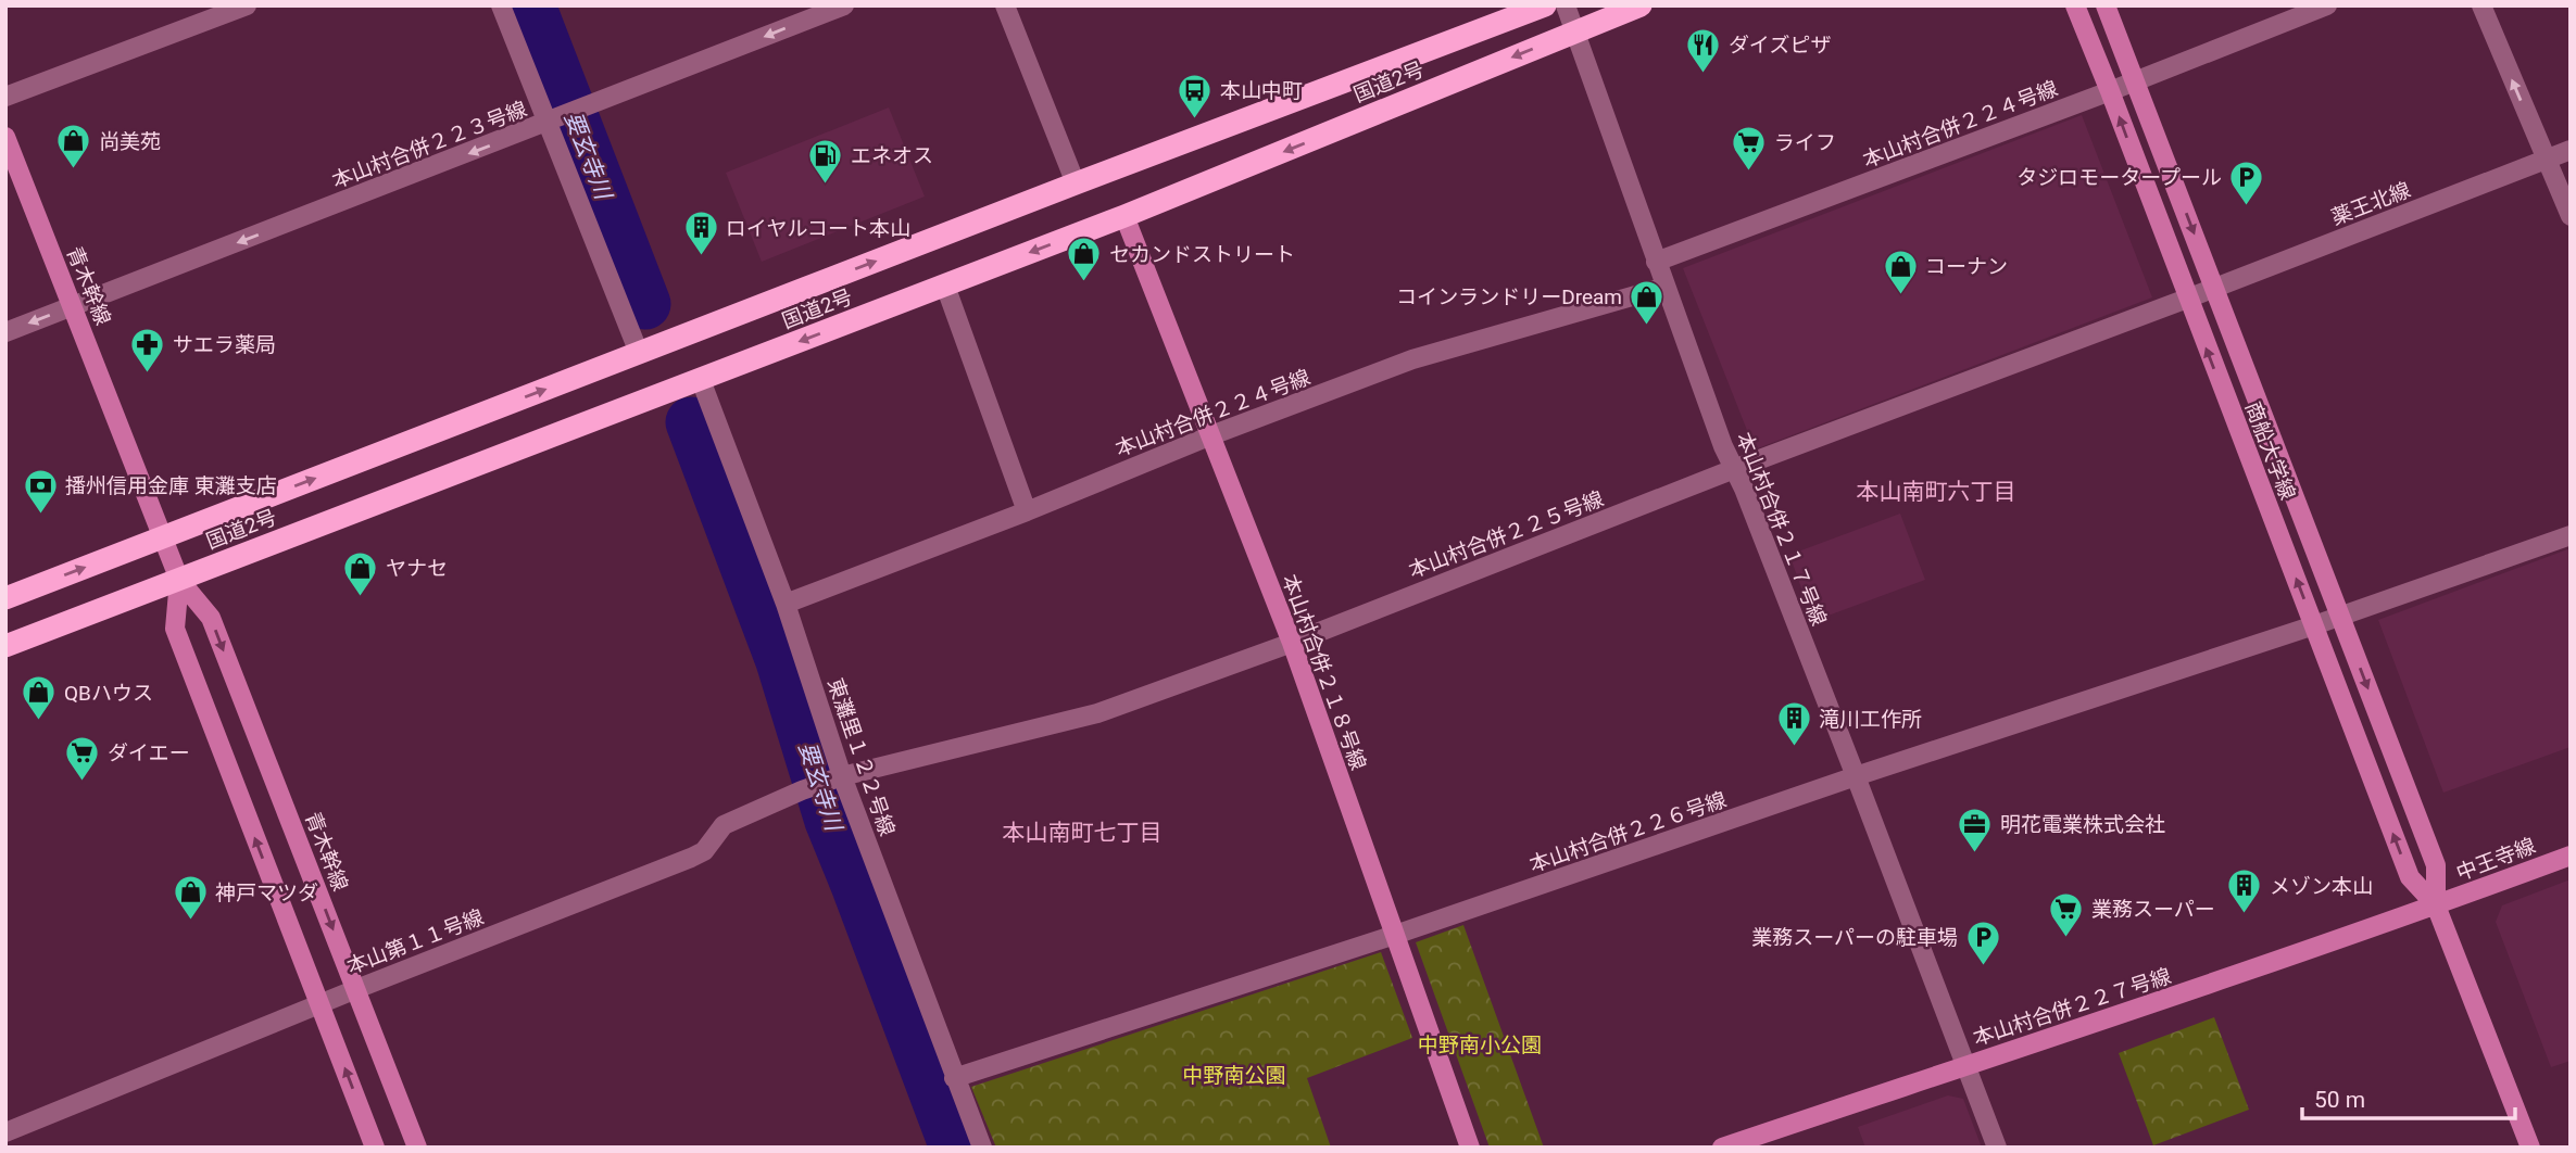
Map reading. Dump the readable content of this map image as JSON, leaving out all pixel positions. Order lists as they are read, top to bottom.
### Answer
{
  "streets": {
    "highway": ["国道2号"],
    "street": [
      "本山村合併２２４号線",
      "本山村合併２２３号線",
      "薬王北線",
      "青木幹線",
      "商船大学線",
      "本山村合併２１７号線",
      "本山村合併２２５号線",
      "本山村合併２１８号線",
      "東灘里１２２号線",
      "本山村合併２２６号線",
      "中王寺線",
      "本山第１１号線",
      "本山村合併２２７号線"
    ]
  },
  "crossings": [
    ["国道2号", "青木幹線"],
    ["国道2号", "本山村合併２１７号線"],
    ["国道2号", "本山村合併２１８号線"],
    ["国道2号", "東灘里１２２号線"],
    ["本山村合併２２４号線", "商船大学線"],
    ["本山村合併２２４号線", "本山村合併２１７号線"],
    ["本山村合併２２４号線", "本山村合併２１８号線"],
    ["本山村合併２２４号線", "東灘里１２２号線"],
    ["本山村合併２２３号線", "青木幹線"],
    ["薬王北線", "商船大学線"],
    ["薬王北線", "本山村合併２２５号線"],
    ["青木幹線", "本山第１１号線"],
    ["商船大学線", "本山村合併２２５号線"],
    ["商船大学線", "本山村合併２２６号線"],
    ["商船大学線", "中王寺線"],
    ["商船大学線", "本山村合併２２７号線"],
    ["本山村合併２１７号線", "本山村合併２２５号線"],
    ["本山村合併２１７号線", "本山村合併２２６号線"],
    ["本山村合併２１７号線", "本山村合併２２７号線"],
    ["本山村合併２２５号線", "本山村合併２１８号線"],
    ["本山村合併２２５号線", "東灘里１２２号線"],
    ["本山村合併２２５号線", "本山第１１号線"],
    ["本山村合併２１８号線", "本山村合併２２６号線"],
    ["東灘里１２２号線", "本山村合併２２６号線"],
    ["東灘里１２２号線", "本山第１１号線"],
    ["中王寺線", "本山村合併２２７号線"]
  ],
  "one_way": ["本山村合併２２３号線"],
  "districts": ["本山南町六丁目", "本山南町七丁目"],
  "water": ["要玄寺川"],
  "parks": ["中野南小公園", "中野南公園"],
  "places": {
    "restaurant": ["ダイズピザ"],
    "bus stop": ["本山中町"],
    "shop": [
      "尚美苑",
      "セカンドストリート",
      "コーナン",
      "コインランドリーDream",
      "ヤナセ",
      "QBハウス",
      "神戸マツダ"
    ],
    "supermarket": ["ライフ", "ダイエー", "業務スーパー"],
    "fuel station": ["エネオス"],
    "parking": ["タジロモータープール", "業務スーパーの駐車場"],
    "building": ["ロイヤルコート本山", "滝川工作所", "メゾン本山"],
    "pharmacy": ["サエラ薬局"],
    "bank": ["播州信用金庫 東灘支店"],
    "office": ["明花電業株式会社"]
  },
  "scale_bar": "50 m"
}
